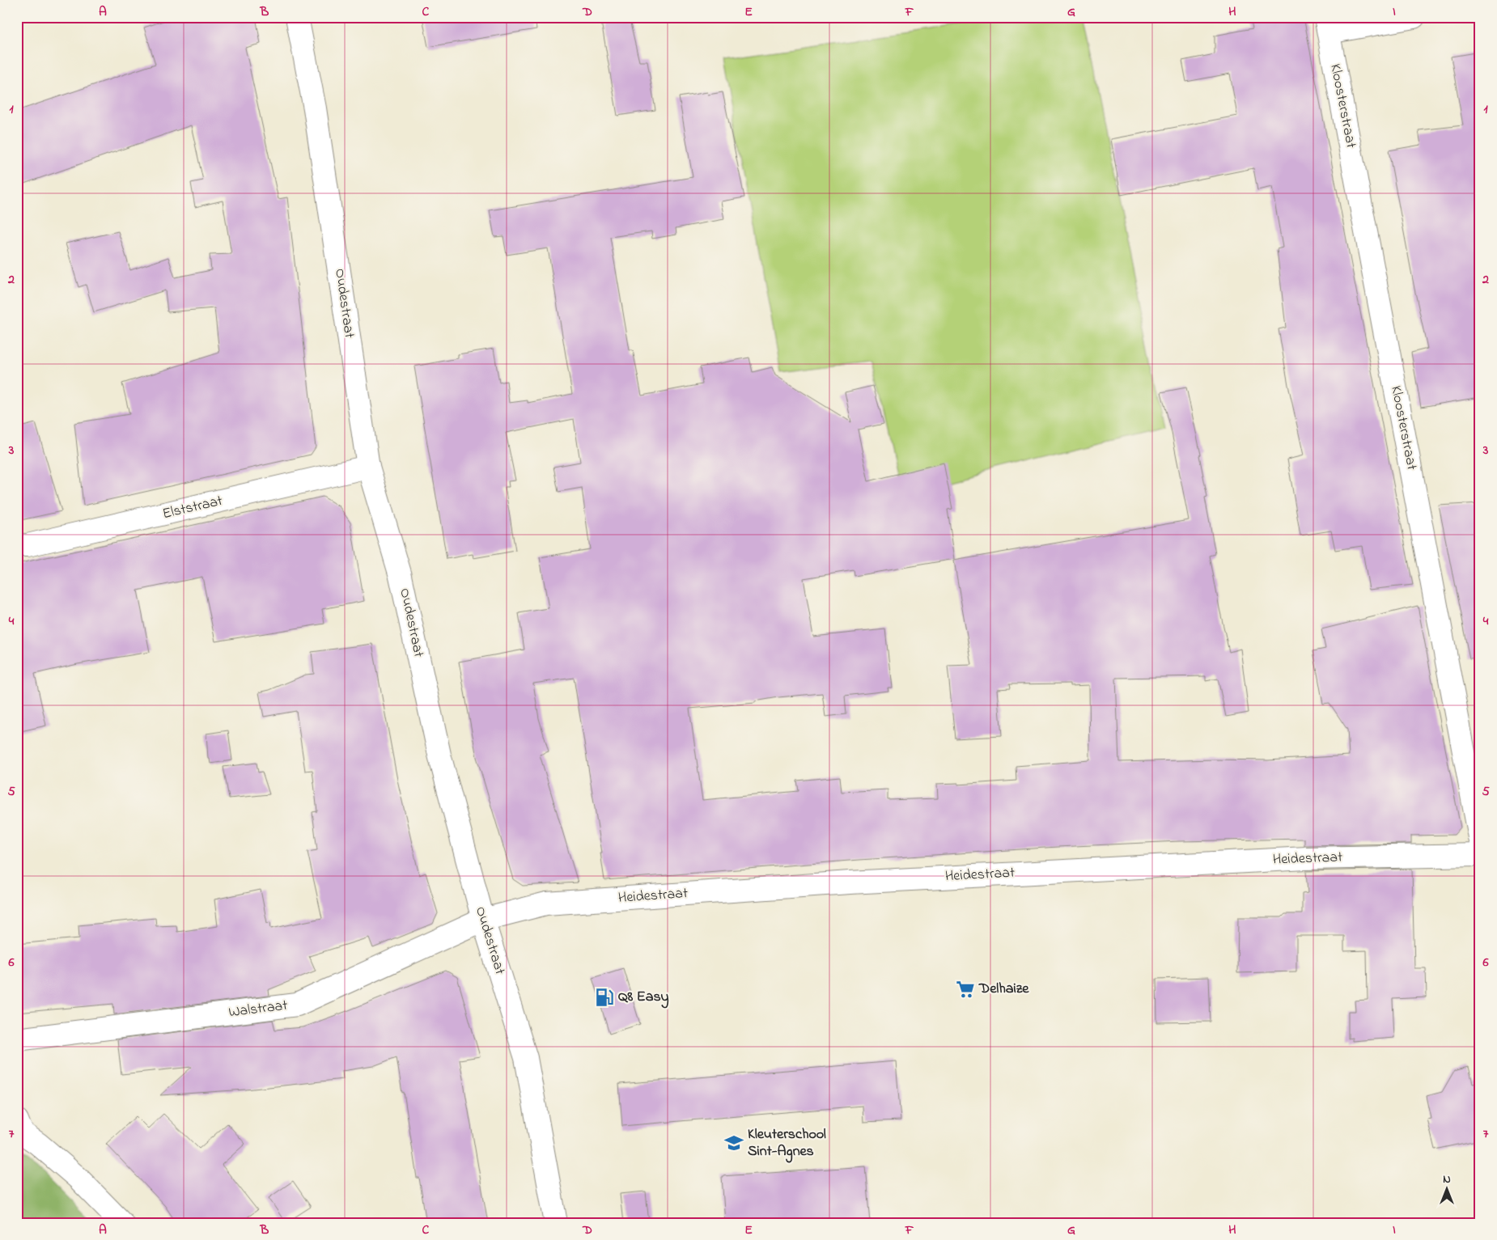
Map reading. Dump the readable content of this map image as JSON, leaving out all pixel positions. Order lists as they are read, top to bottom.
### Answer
{
  "streets": {
    "street": [
      "Kloosterstraat",
      "Oudestraat",
      "Elststraat",
      "Heidestraat",
      "Walstraat"
    ]
  },
  "crossings": [
    ["Oudestraat", "Elststraat"],
    ["Oudestraat", "Heidestraat"],
    ["Oudestraat", "Walstraat"],
    ["Heidestraat", "Walstraat"]
  ],
  "places": {
    "supermarket": ["Delhaize"],
    "fuel station": ["Q8 Easy"],
    "school or university": ["Kleuterschool Sint-Agnes"]
  },
  "north": "top",
  "grid": {
    "columns": [
      "A",
      "B",
      "C",
      "D",
      "E",
      "F",
      "G",
      "H",
      "I"
    ],
    "rows": [
      "1",
      "2",
      "3",
      "4",
      "5",
      "6",
      "7"
    ]
  }
}
